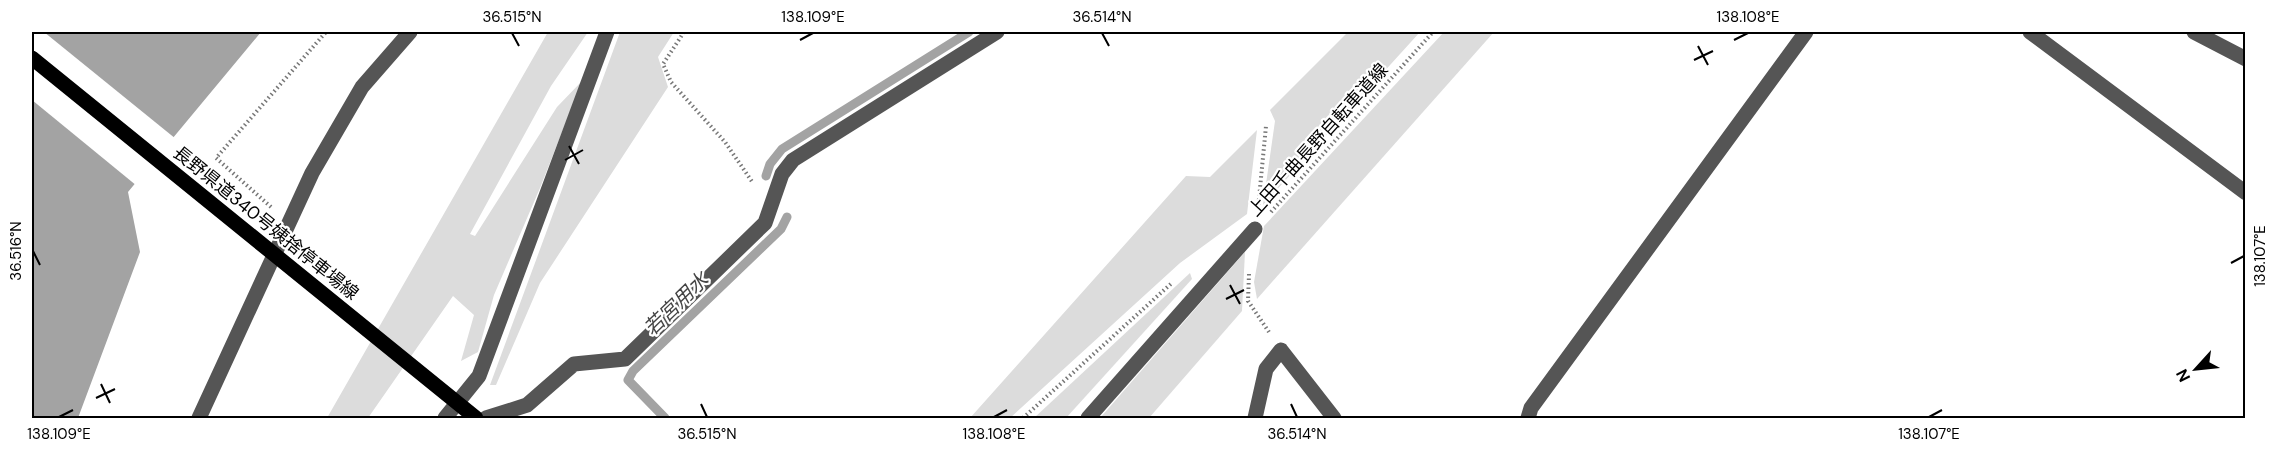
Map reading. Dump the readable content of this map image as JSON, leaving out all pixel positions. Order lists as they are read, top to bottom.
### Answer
{
  "streets": {
    "main road": ["長野県道340号姨捨停車場線"],
    "path": ["上田千曲長野自転車道線"]
  },
  "water": ["若宮用水"],
  "north": "bottom left",
  "coordinates": [
    "36.515°N",
    "138.109°E",
    "36.514°N",
    "138.108°E",
    "36.516°N",
    "138.107°E"
  ]
}
